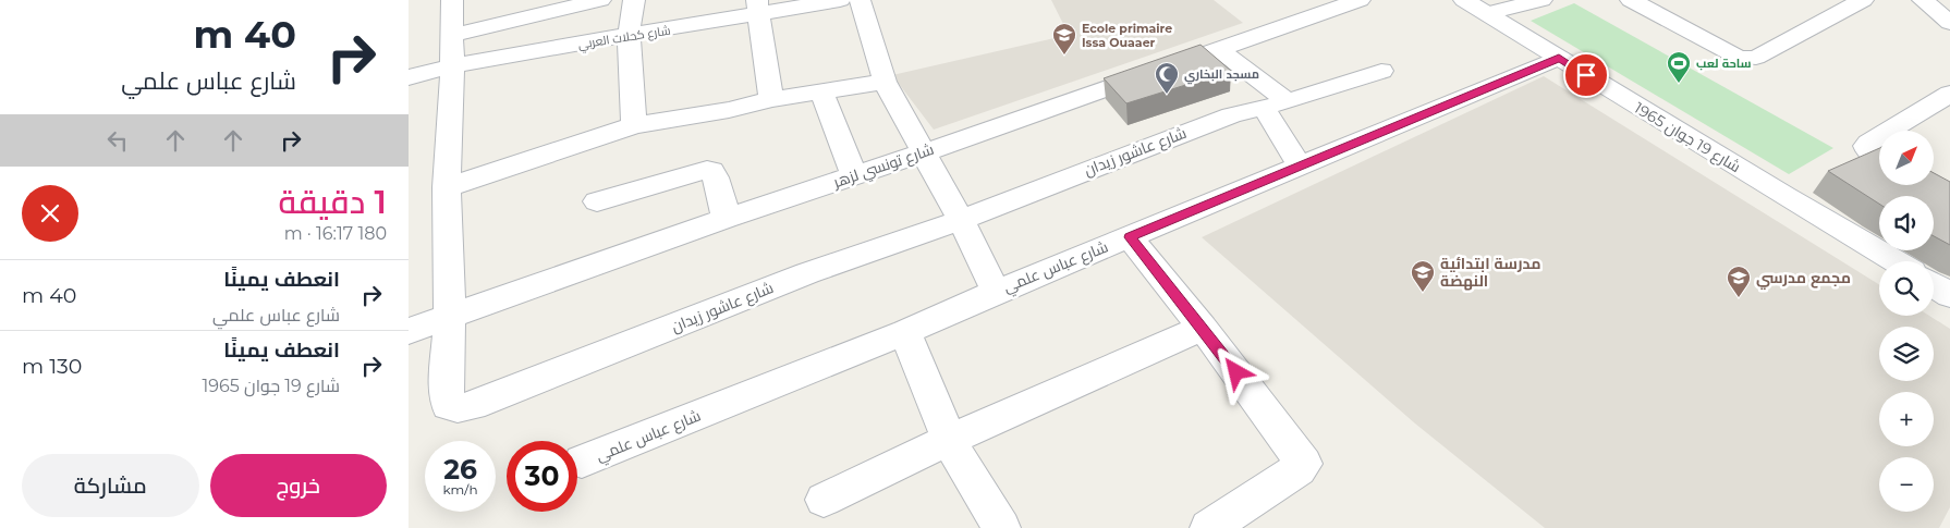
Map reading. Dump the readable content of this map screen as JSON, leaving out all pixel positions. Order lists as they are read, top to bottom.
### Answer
{
  "streets": {
    "street": [
      "شارع كحلات العربي",
      "شارع 19 جوان 1965",
      "شارع عاشور زيدان",
      "شارع تونسي لزهر",
      "شارع عباس علمي"
    ]
  },
  "crossings": [
    ["شارع كحلات العربي", "شارع عاشور زيدان"],
    ["شارع 19 جوان 1965", "شارع عباس علمي"],
    ["شارع عاشور زيدان", "شارع تونسي لزهر"]
  ],
  "places": {
    "school or university": ["Ecole primaire Issa Ouaaer", "مدرسة ابتدائية النهضة", "مجمع مدرسي"],
    "sports": ["ساحة لعب"],
    "mosque": ["مسجد البخاري"]
  },
  "north": "top right",
  "page": {
    "turn": ["40 m", "شارع عباس علمي"],
    "map_buttons": ["+", "−"],
    "heading": ["1 دقيقة", "180 m · 16:17"],
    "list": [
      {
        "name": "انعطف يمينًا",
        "note": "شارع عباس علمي",
        "value": "40 m"
      },
      {
        "name": "انعطف يمينًا",
        "note": "شارع 19 جوان 1965",
        "value": "130 m"
      }
    ],
    "speed": "26 km/h",
    "limit": "30",
    "buttons": ["خروج", "مشاركة"]
  }
}
